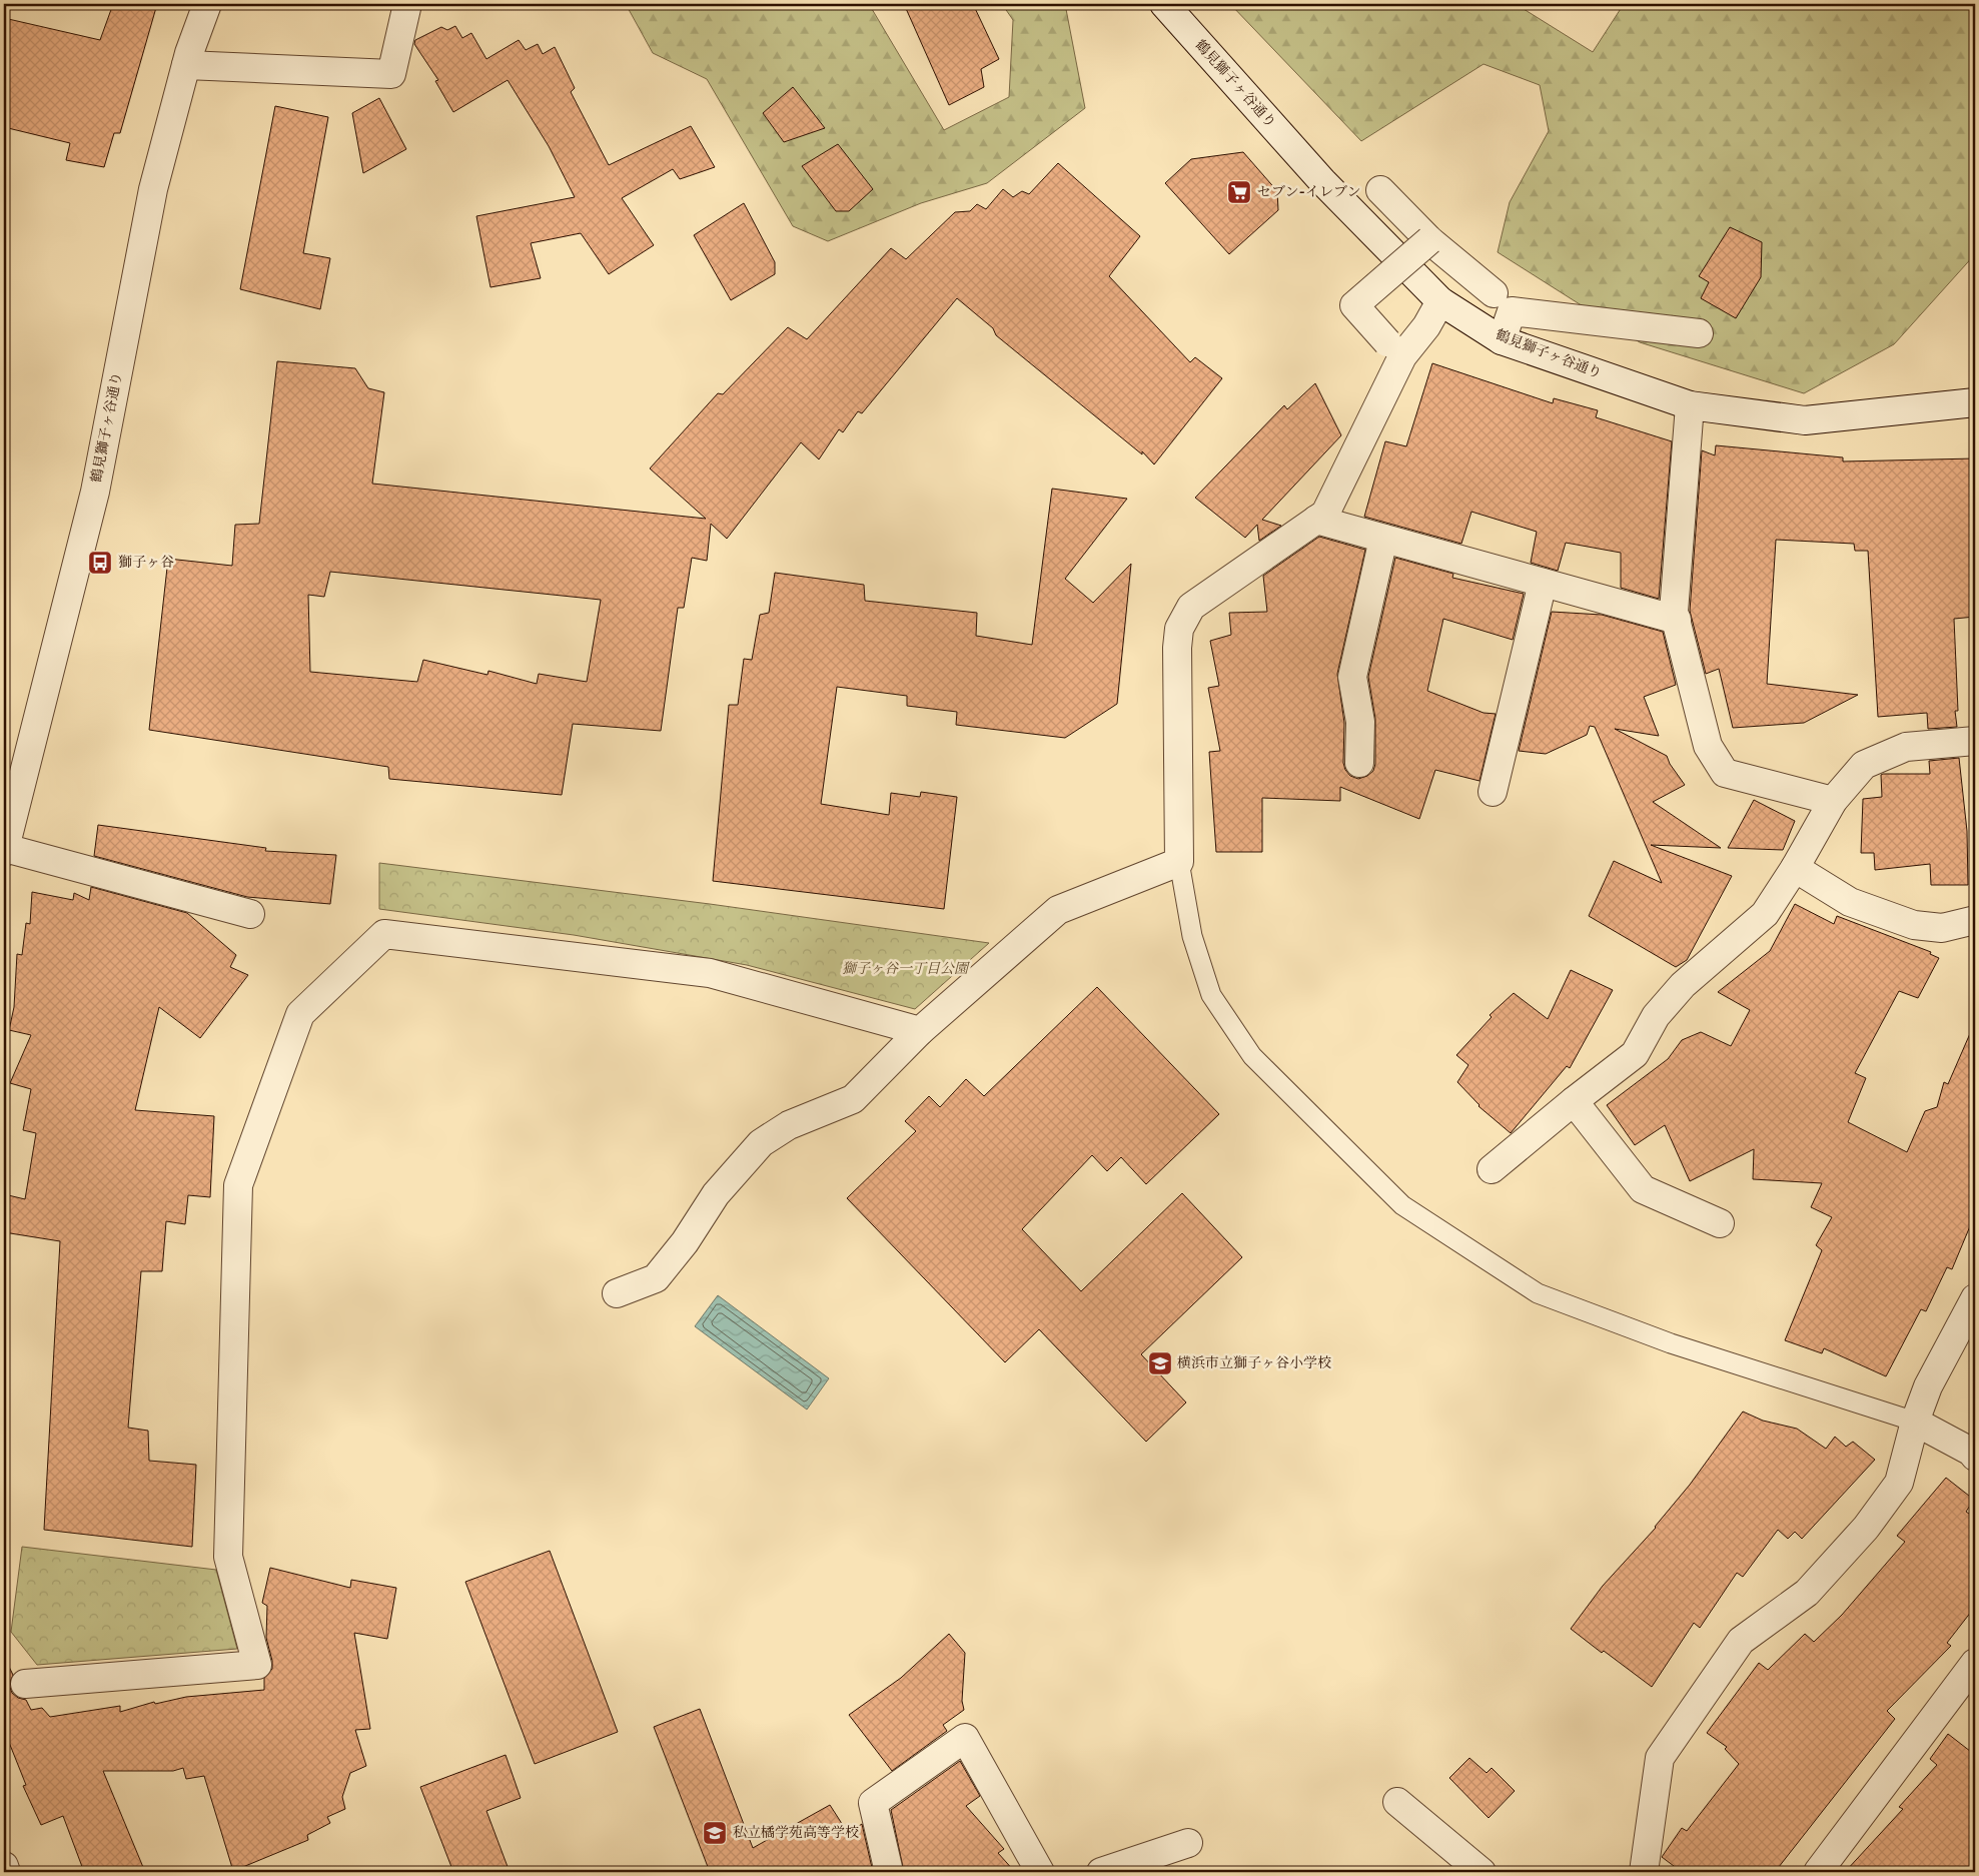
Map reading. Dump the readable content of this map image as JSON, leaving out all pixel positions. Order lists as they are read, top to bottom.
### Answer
{
  "streets": {
    "street": ["鶴見獅子ヶ谷通り"]
  },
  "parks": ["獅子ヶ谷一丁目公園"],
  "places": {
    "supermarket": ["セブン-イレブン"],
    "bus stop": ["獅子ヶ谷"],
    "school or university": ["横浜市立獅子ヶ谷小学校", "私立橘学苑高等学校"]
  }
}
